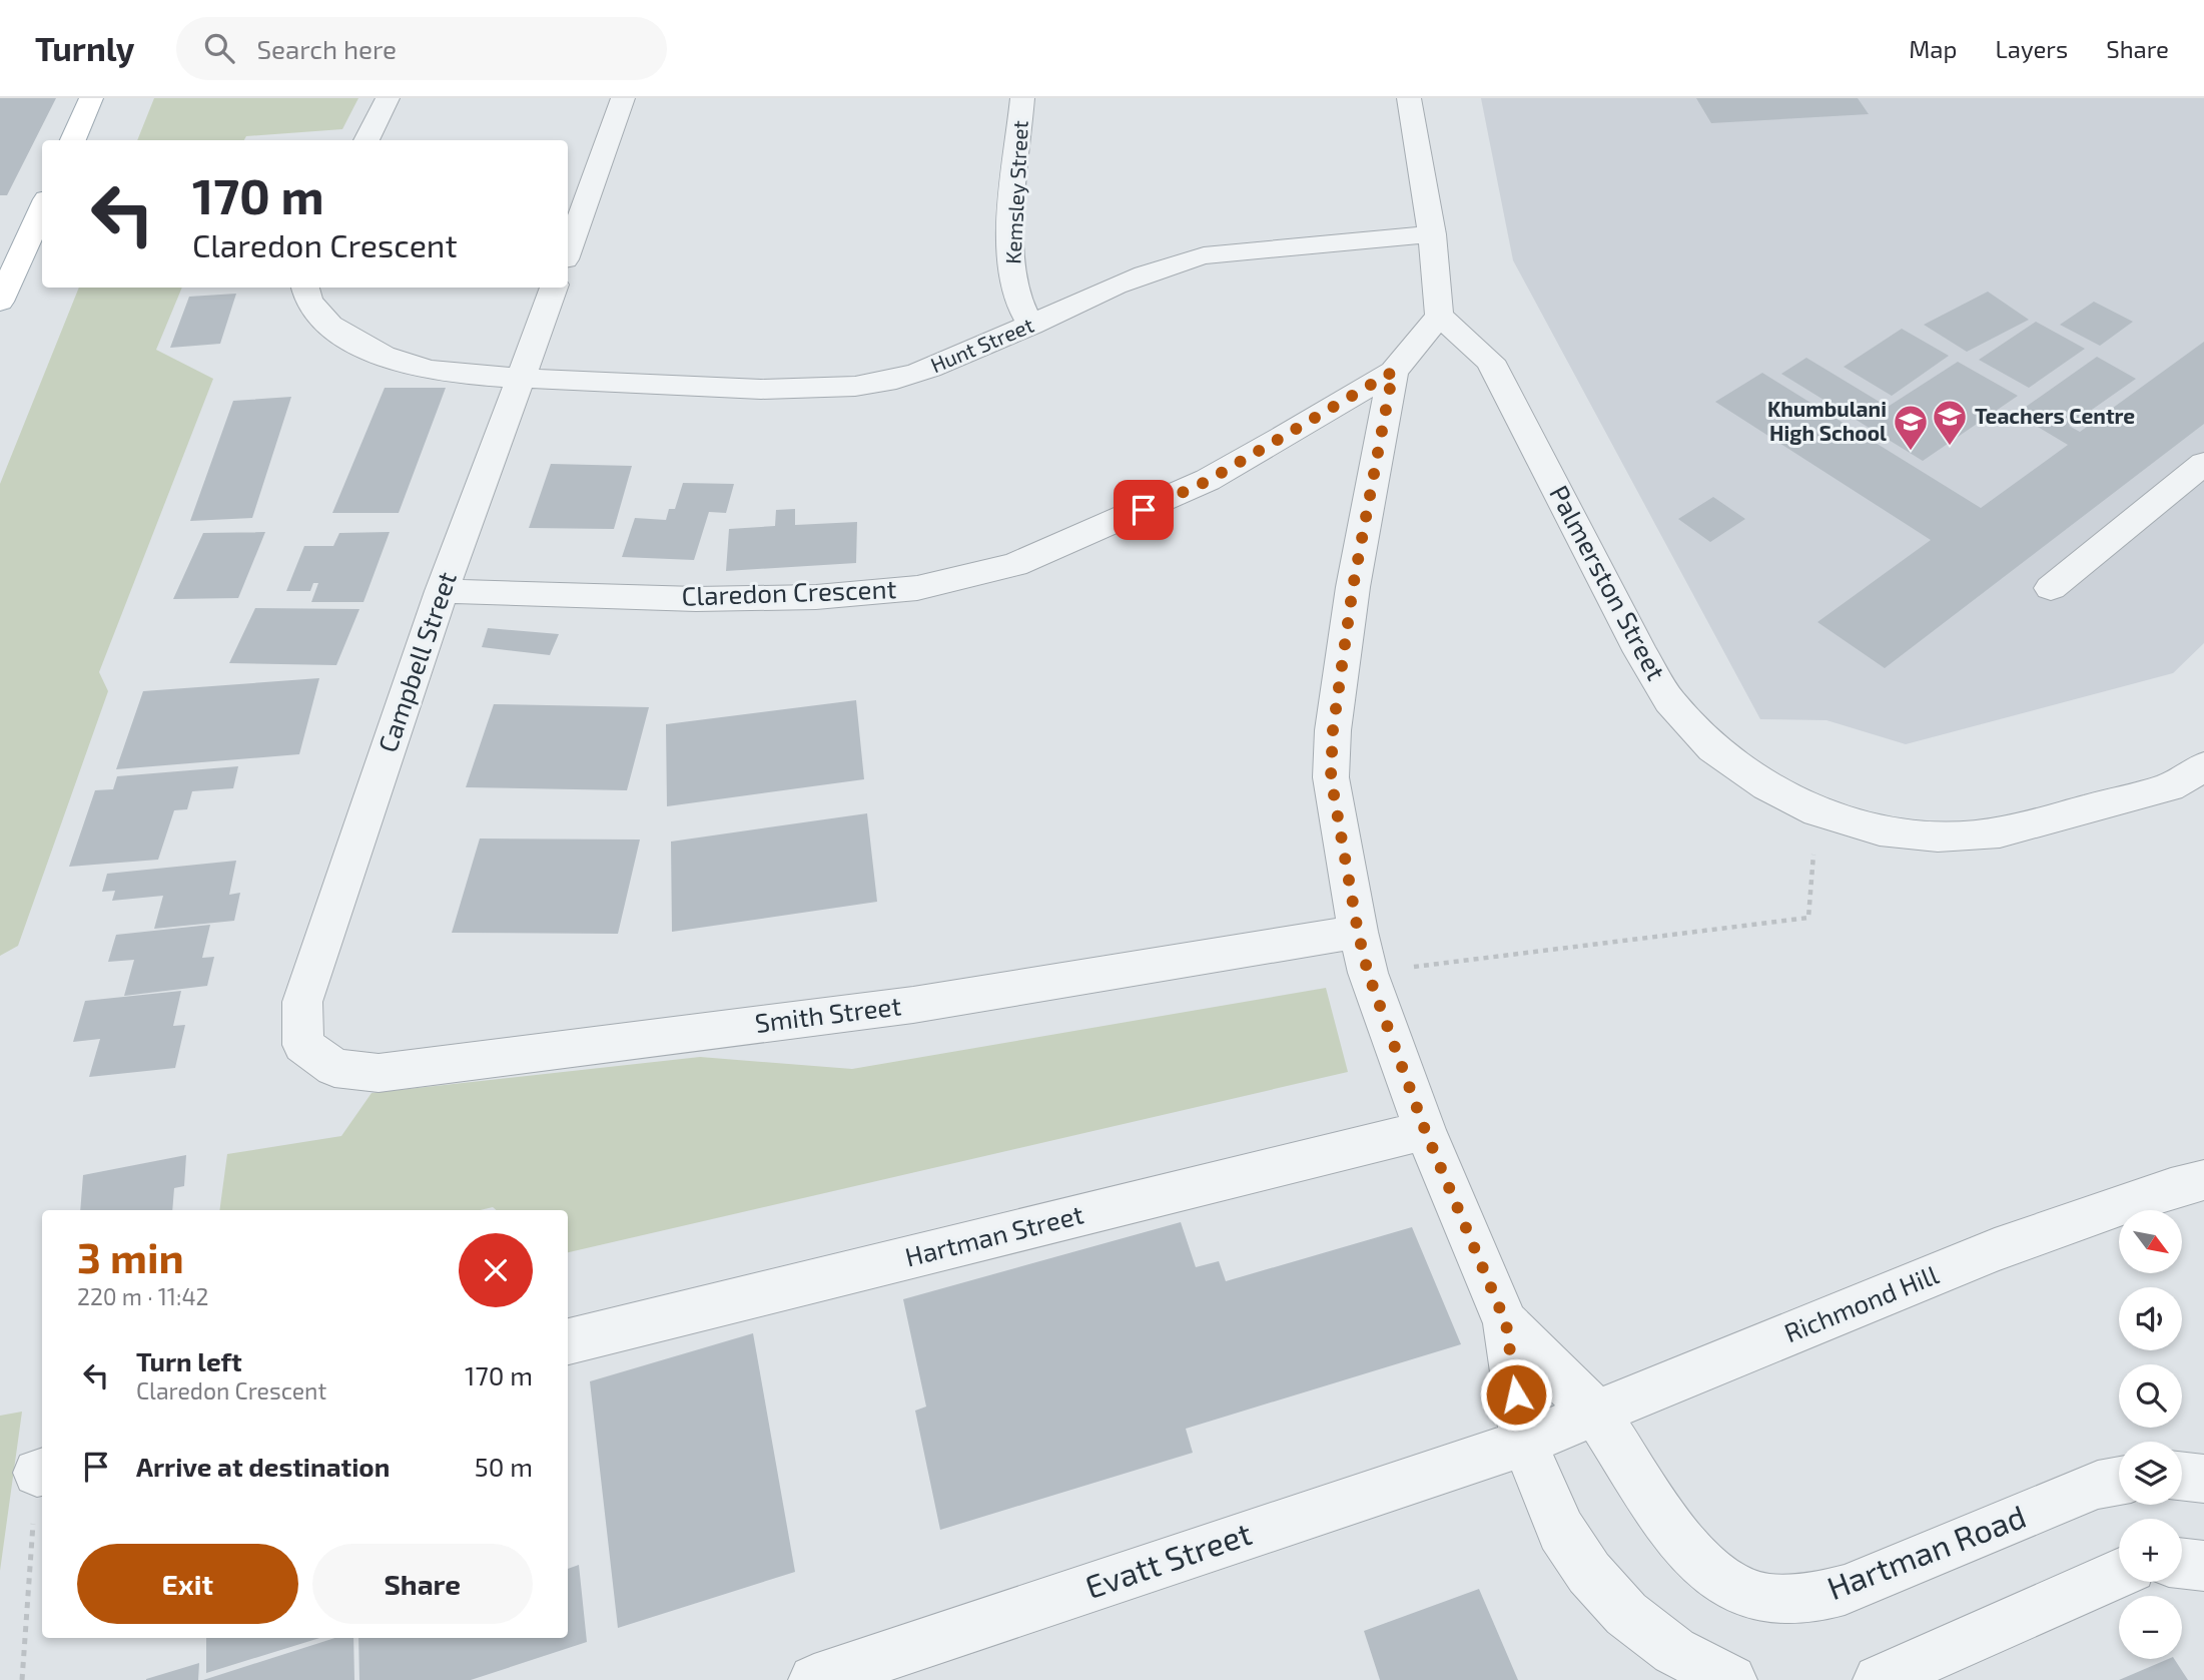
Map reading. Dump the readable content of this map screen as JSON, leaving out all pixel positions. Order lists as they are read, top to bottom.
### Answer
{
  "streets": {
    "street": [
      "Kemsley Street",
      "Hunt Street",
      "Palmerston Street",
      "Claredon Crescent",
      "Campbell Street",
      "Smith Street",
      "Hartman Street",
      "Richmond Hill",
      "Hartman Road",
      "Evatt Street"
    ]
  },
  "crossings": [
    ["Kemsley Street", "Hunt Street"],
    ["Hunt Street", "Campbell Street"],
    ["Palmerston Street", "Claredon Crescent"],
    ["Claredon Crescent", "Campbell Street"],
    ["Claredon Crescent", "Hartman Road"],
    ["Campbell Street", "Smith Street"],
    ["Smith Street", "Hartman Road"],
    ["Hartman Street", "Hartman Road"],
    ["Richmond Hill", "Hartman Road"],
    ["Richmond Hill", "Evatt Street"],
    ["Hartman Road", "Evatt Street"]
  ],
  "places": {
    "school or university": ["Teachers Centre", "Khumbulani High School"]
  },
  "north": "bottom right",
  "page": {
    "header": "Turnly",
    "search": "Search here",
    "nav": ["Map", "Layers", "Share"],
    "turn": ["170 m", "Claredon Crescent"],
    "map_buttons": ["+", "−"],
    "heading": ["3 min", "220 m · 11:42"],
    "list": [
      {
        "name": "Turn left",
        "note": "Claredon Crescent",
        "value": "170 m"
      },
      {
        "name": "Arrive at destination",
        "value": "50 m"
      }
    ],
    "buttons": ["Exit", "Share"]
  }
}
